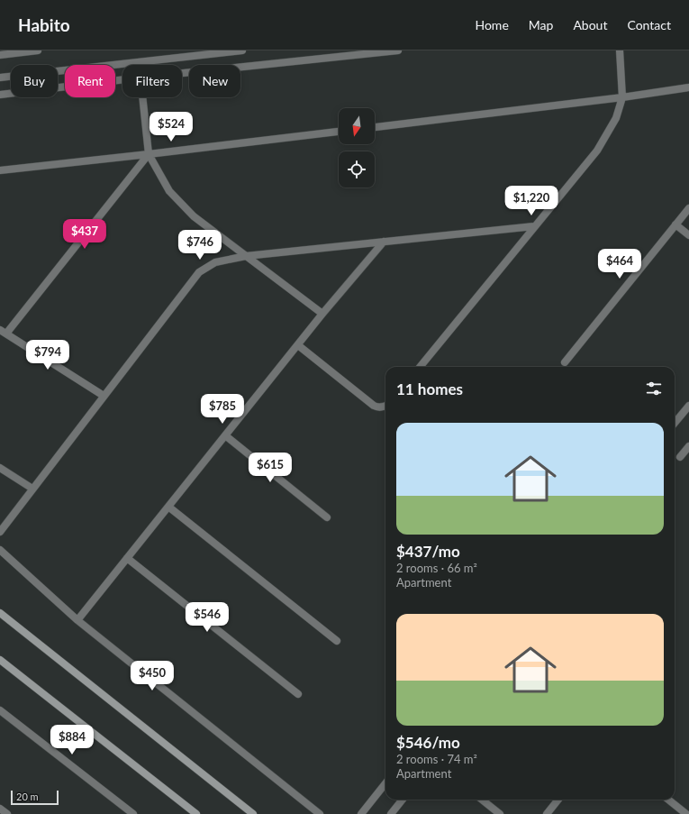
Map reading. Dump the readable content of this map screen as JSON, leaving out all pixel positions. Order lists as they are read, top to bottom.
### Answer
{
  "scale_bar": "20 m",
  "north": "bottom",
  "page": {
    "header": "Habito",
    "nav": [
      "Home",
      "Map",
      "About",
      "Contact"
    ],
    "chip": [
      "Buy",
      "Rent",
      "Filters",
      "New"
    ],
    "price": [
      "$524",
      "$1,220",
      "$437",
      "$746",
      "$464",
      "$794",
      "$785",
      "$615",
      "$546",
      "$450",
      "$884"
    ],
    "heading": "11 homes",
    "list": [
      {
        "name": "$437/mo",
        "note": "2 rooms · 66 m² · Apartment"
      },
      {
        "name": "$546/mo",
        "note": "2 rooms · 74 m² · Apartment"
      }
    ],
    "scale": "20 m"
  }
}
